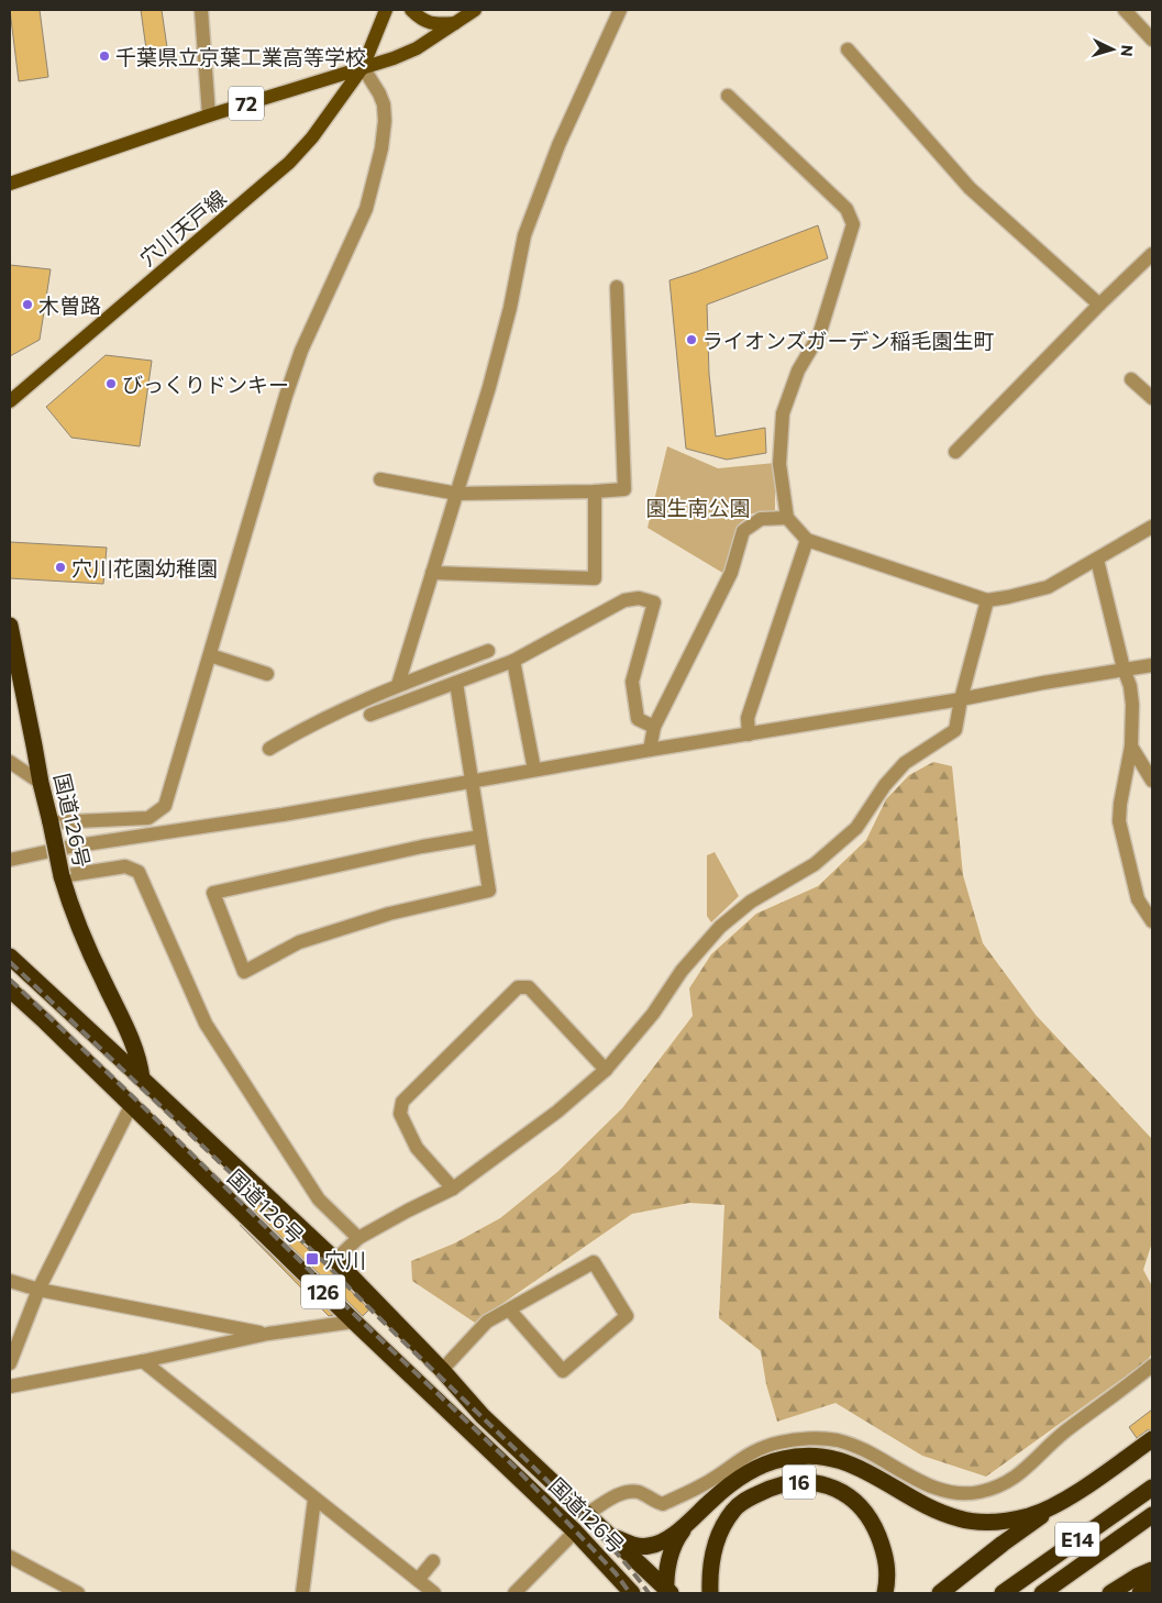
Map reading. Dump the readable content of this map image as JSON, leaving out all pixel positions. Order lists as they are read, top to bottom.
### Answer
{
  "streets": {
    "highway": [
      "国道126号",
      "126",
      "16",
      "E14"
    ],
    "main road": ["72", "穴川天戸線"]
  },
  "crossings": [
    ["72", "穴川天戸線"]
  ],
  "parks": ["園生南公園"],
  "places": {
    "other": [
      "千葉県立京葉工業高等学校",
      "木曽路",
      "ライオンズガーデン稲毛園生町",
      "びっくりドンキー",
      "穴川花園幼稚園"
    ],
    "transit": ["穴川"]
  },
  "north": "right"
}
